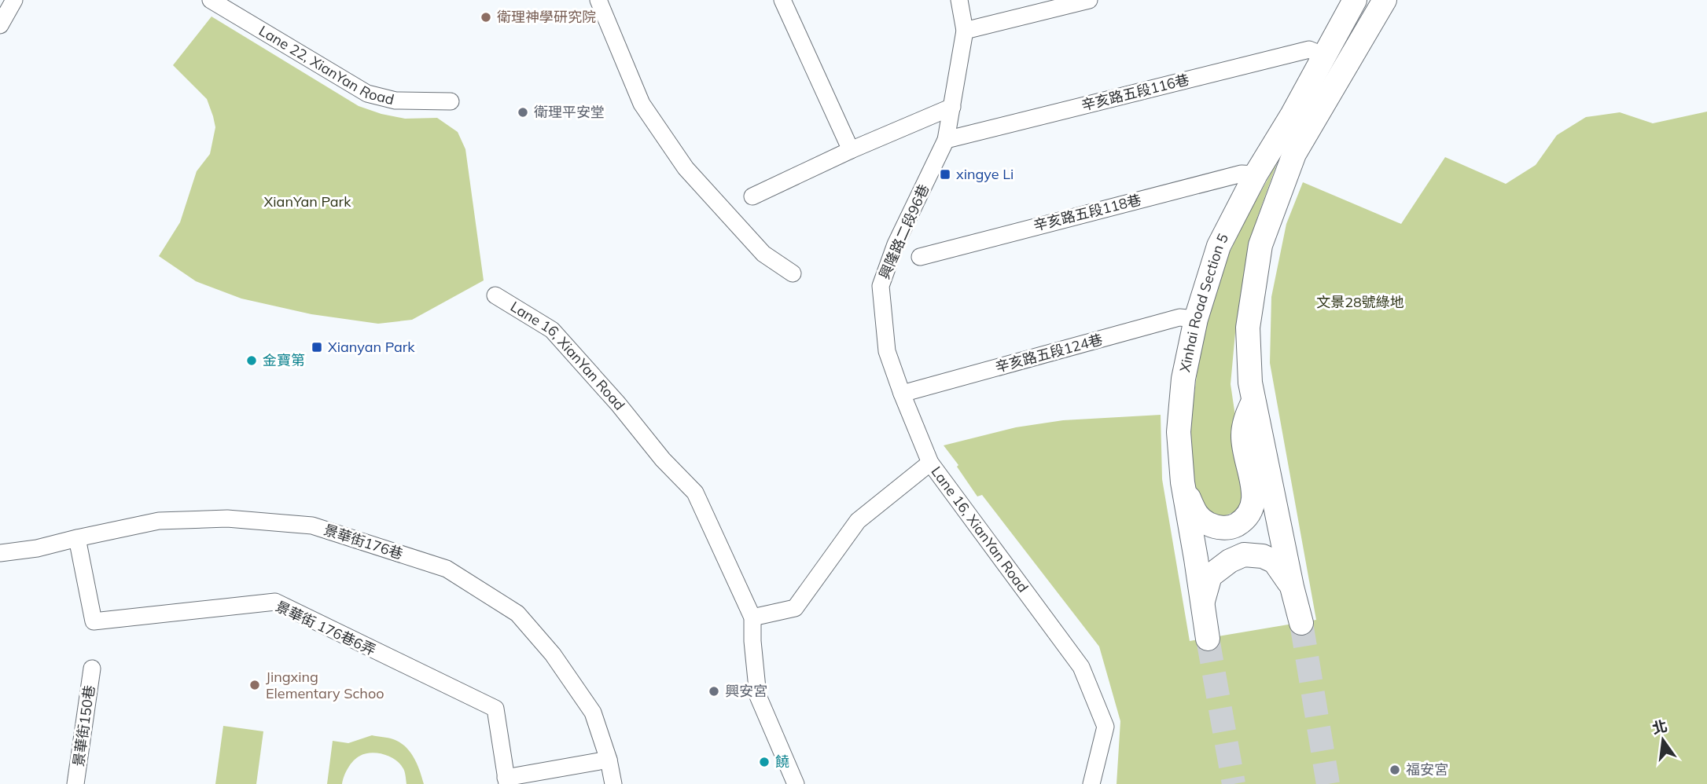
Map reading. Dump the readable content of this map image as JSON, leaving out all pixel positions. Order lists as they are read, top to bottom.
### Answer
{
  "streets": {
    "main road": ["Xinhai Road Section 5"],
    "street": [
      "Lane 22, XianYan Road",
      "辛亥路五段116巷",
      "辛亥路五段118巷",
      "興隆路二段96巷",
      "辛亥路五段124巷",
      "Lane 16, XianYan Road",
      "景華街176巷",
      "景華街 176巷6弄",
      "景華街150巷"
    ]
  },
  "crossings": [
    ["辛亥路五段116巷", "興隆路二段96巷"],
    ["辛亥路五段116巷", "Xinhai Road Section 5"],
    ["辛亥路五段118巷", "Xinhai Road Section 5"],
    ["興隆路二段96巷", "辛亥路五段124巷"],
    ["興隆路二段96巷", "Lane 16, XianYan Road"],
    ["Xinhai Road Section 5", "辛亥路五段124巷"],
    ["景華街176巷", "景華街 176巷6弄"]
  ],
  "parks": ["XianYan Park", "文景28號綠地"],
  "places": {
    "other": [
      "衛理神學研究院",
      "衛理平安堂",
      "金寶第",
      "Jingxing Elementary Schoo",
      "興安宮",
      "饒",
      "福安宮"
    ],
    "transit": ["xingye Li", "Xianyan Park"]
  },
  "north": "top"
}
